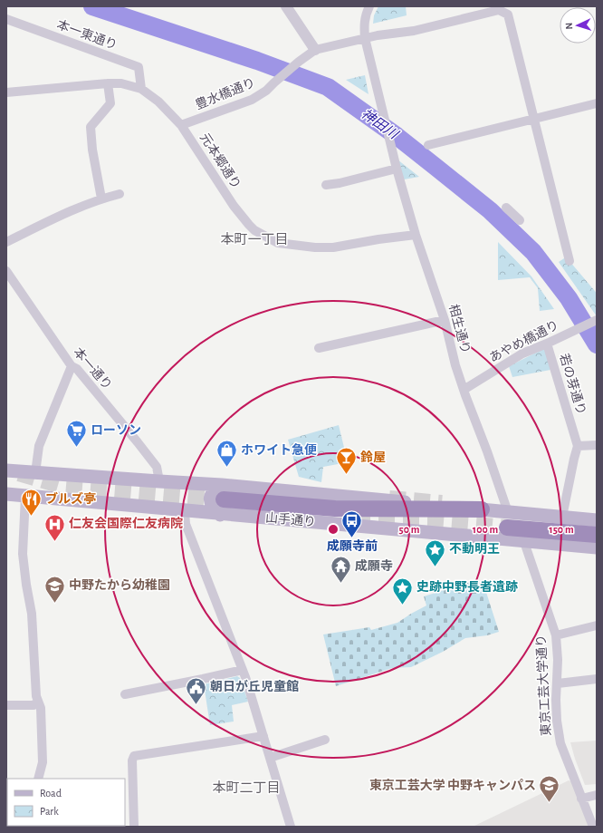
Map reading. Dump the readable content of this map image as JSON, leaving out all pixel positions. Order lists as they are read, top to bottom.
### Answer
{
  "streets": {
    "main road": ["山手通り"],
    "street": [
      "本一東通り",
      "豊水橋通り",
      "元本郷通り",
      "相生通り",
      "あやめ橋通り",
      "本一通り",
      "若の芽通り",
      "東京工芸大学通り"
    ]
  },
  "crossings": [
    ["本一東通り", "元本郷通り"],
    ["豊水橋通り", "元本郷通り"],
    ["元本郷通り", "相生通り"],
    ["相生通り", "あやめ橋通り"],
    ["あやめ橋通り", "若の芽通り"],
    ["本一通り", "山手通り"],
    ["山手通り", "東京工芸大学通り"]
  ],
  "districts": ["本町一丁目", "本町二丁目"],
  "water": ["神田川"],
  "places": {
    "supermarket": ["ローソン"],
    "shop": ["ホワイト急便"],
    "bar": ["鈴屋"],
    "restaurant": ["ブルズ亭"],
    "bus stop": ["成願寺前"],
    "hospital": ["仁友会国際仁友病院"],
    "place": ["不動明王", "史跡中野長者遺跡"],
    "temple": ["成願寺"],
    "school or university": ["中野たから幼稚園", "東京工芸大学 中野キャンパス"],
    "public building": ["朝日が丘児童館"]
  },
  "legend": ["Road", "Park"],
  "north": "left",
  "rings": ["50 m", "100 m", "150 m"]
}
